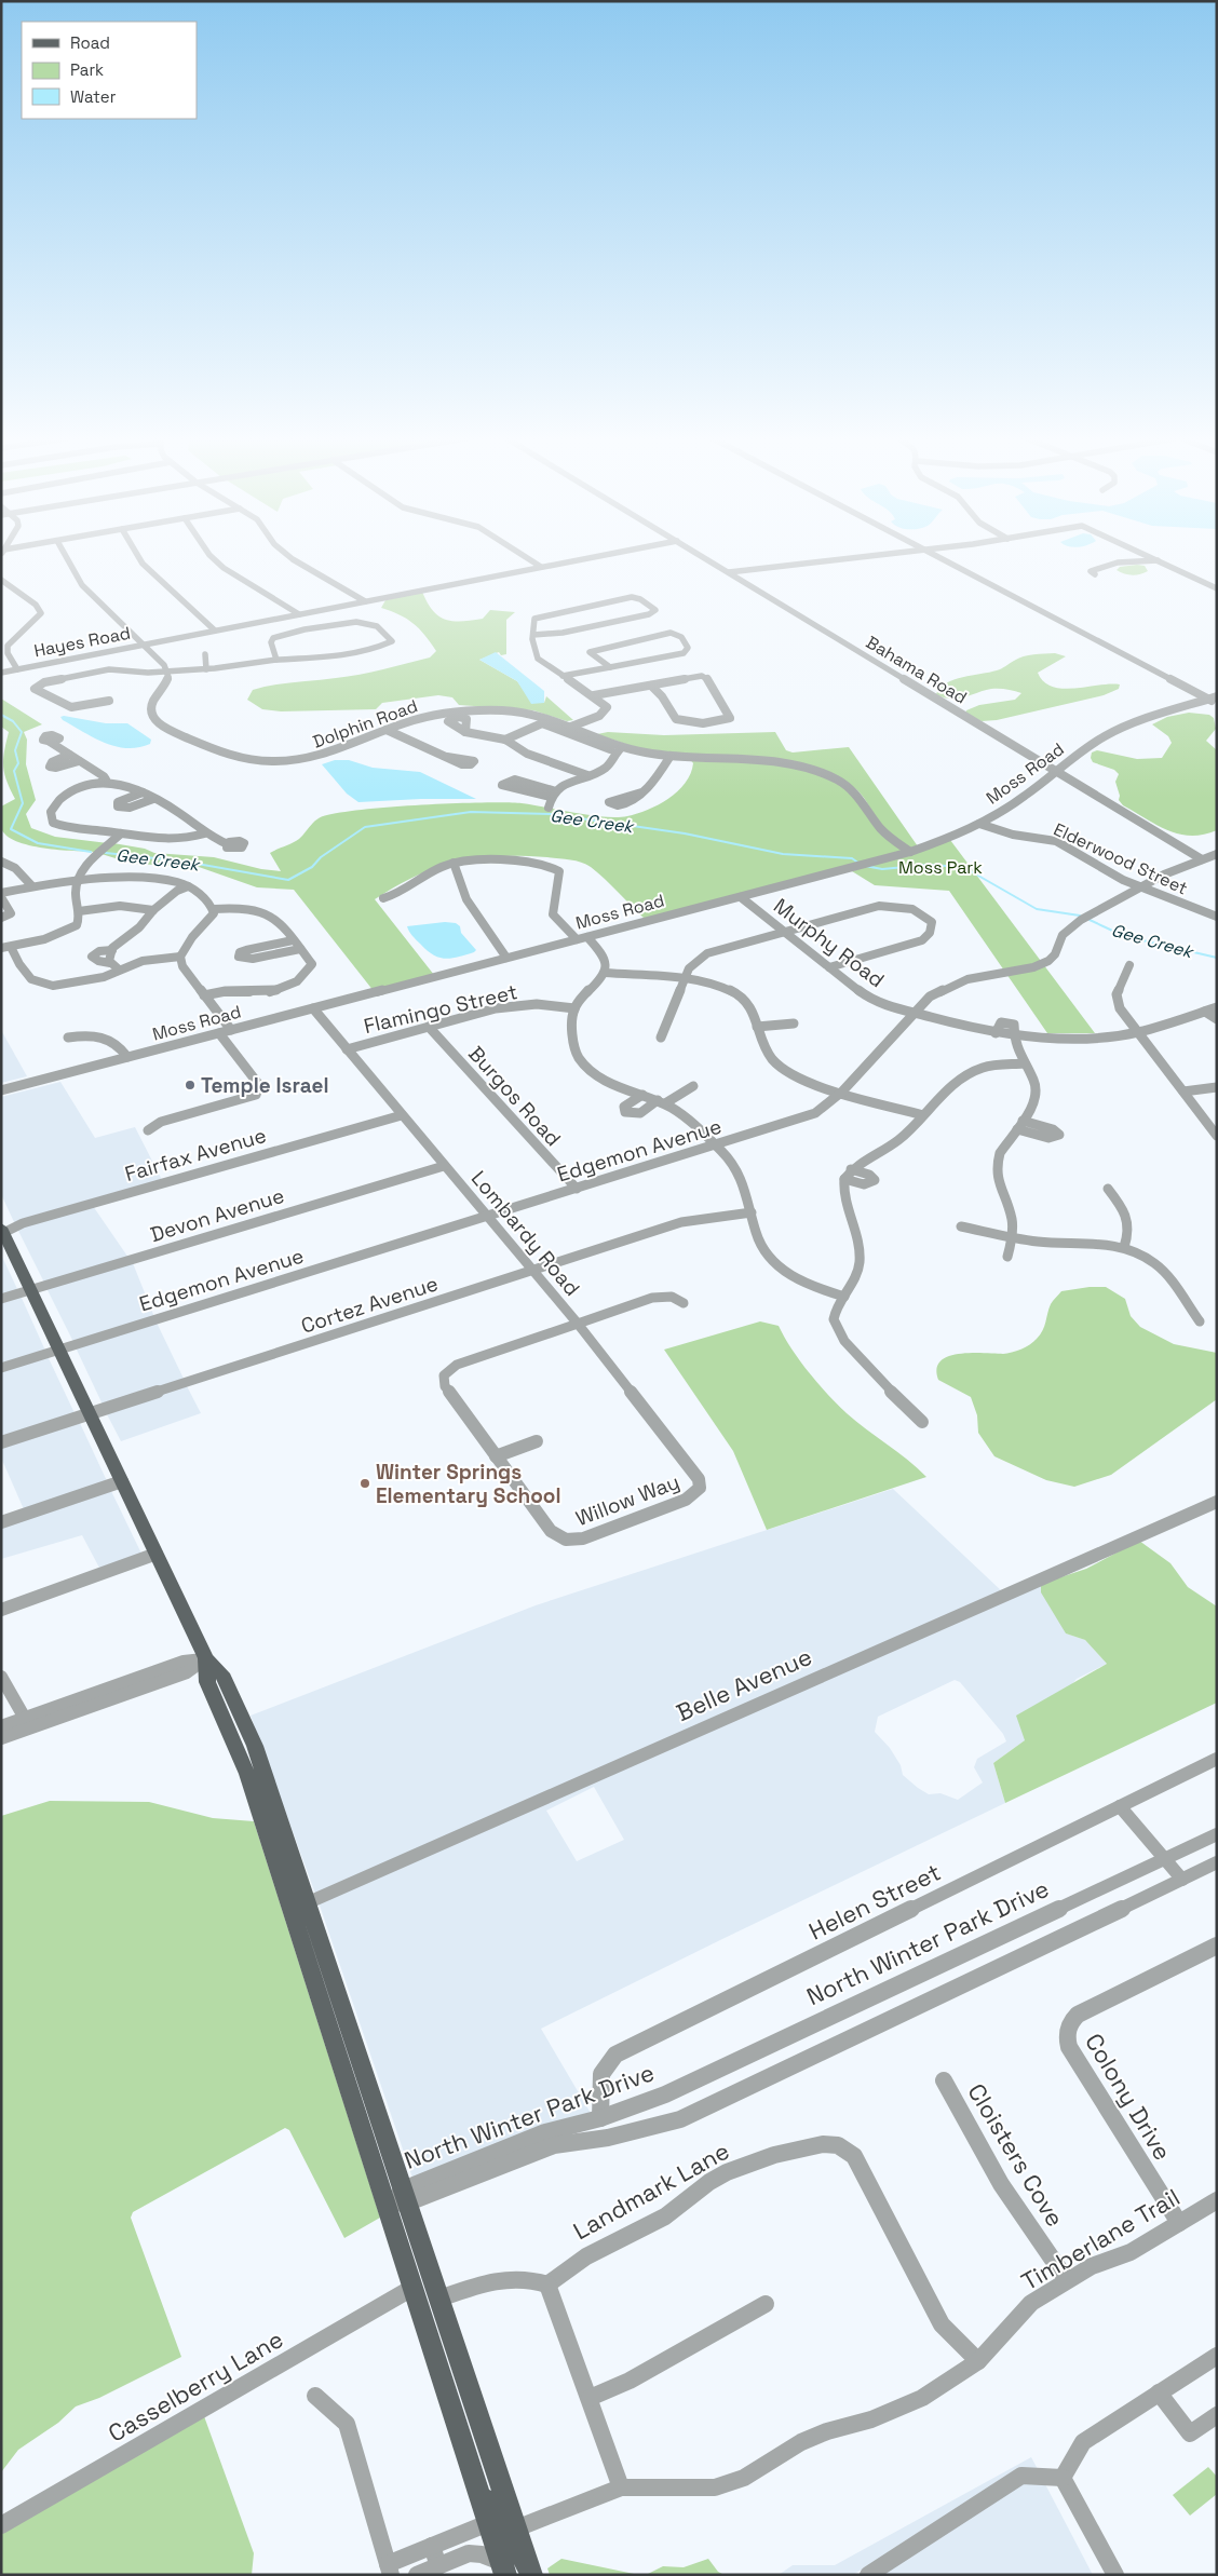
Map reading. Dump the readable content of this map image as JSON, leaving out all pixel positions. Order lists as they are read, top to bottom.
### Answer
{
  "streets": {
    "street": [
      "Hayes Road",
      "Bahama Road",
      "Dolphin Road",
      "Moss Road",
      "Elderwood Street",
      "Murphy Road",
      "Flamingo Street",
      "Burgos Road",
      "Edgemon Avenue",
      "Fairfax Avenue",
      "Devon Avenue",
      "Lombardy Road",
      "Cortez Avenue",
      "Willow Way",
      "Belle Avenue",
      "Helen Street",
      "North Winter Park Drive",
      "Colony Drive",
      "Cloisters Cove",
      "Landmark Lane",
      "Timberlane Trail",
      "Casselberry Lane"
    ]
  },
  "crossings": [
    ["Bahama Road", "Moss Road"],
    ["Bahama Road", "Edgemon Avenue"],
    ["Dolphin Road", "Moss Road"],
    ["Moss Road", "Elderwood Street"],
    ["Moss Road", "Murphy Road"],
    ["Moss Road", "Lombardy Road"],
    ["Elderwood Street", "Edgemon Avenue"],
    ["Murphy Road", "Edgemon Avenue"],
    ["Flamingo Street", "Burgos Road"],
    ["Flamingo Street", "Lombardy Road"],
    ["Burgos Road", "Edgemon Avenue"],
    ["Edgemon Avenue", "Lombardy Road"],
    ["Fairfax Avenue", "Lombardy Road"],
    ["Devon Avenue", "Lombardy Road"],
    ["Lombardy Road", "Cortez Avenue"],
    ["Lombardy Road", "Willow Way"],
    ["Helen Street", "North Winter Park Drive"],
    ["Colony Drive", "Timberlane Trail"],
    ["Cloisters Cove", "Timberlane Trail"],
    ["Landmark Lane", "Timberlane Trail"]
  ],
  "water": ["Gee Creek"],
  "parks": ["Moss Park"],
  "places": ["Temple Israel", "Winter Springs Elementary School"],
  "legend": ["Road", "Park", "Water"]
}
